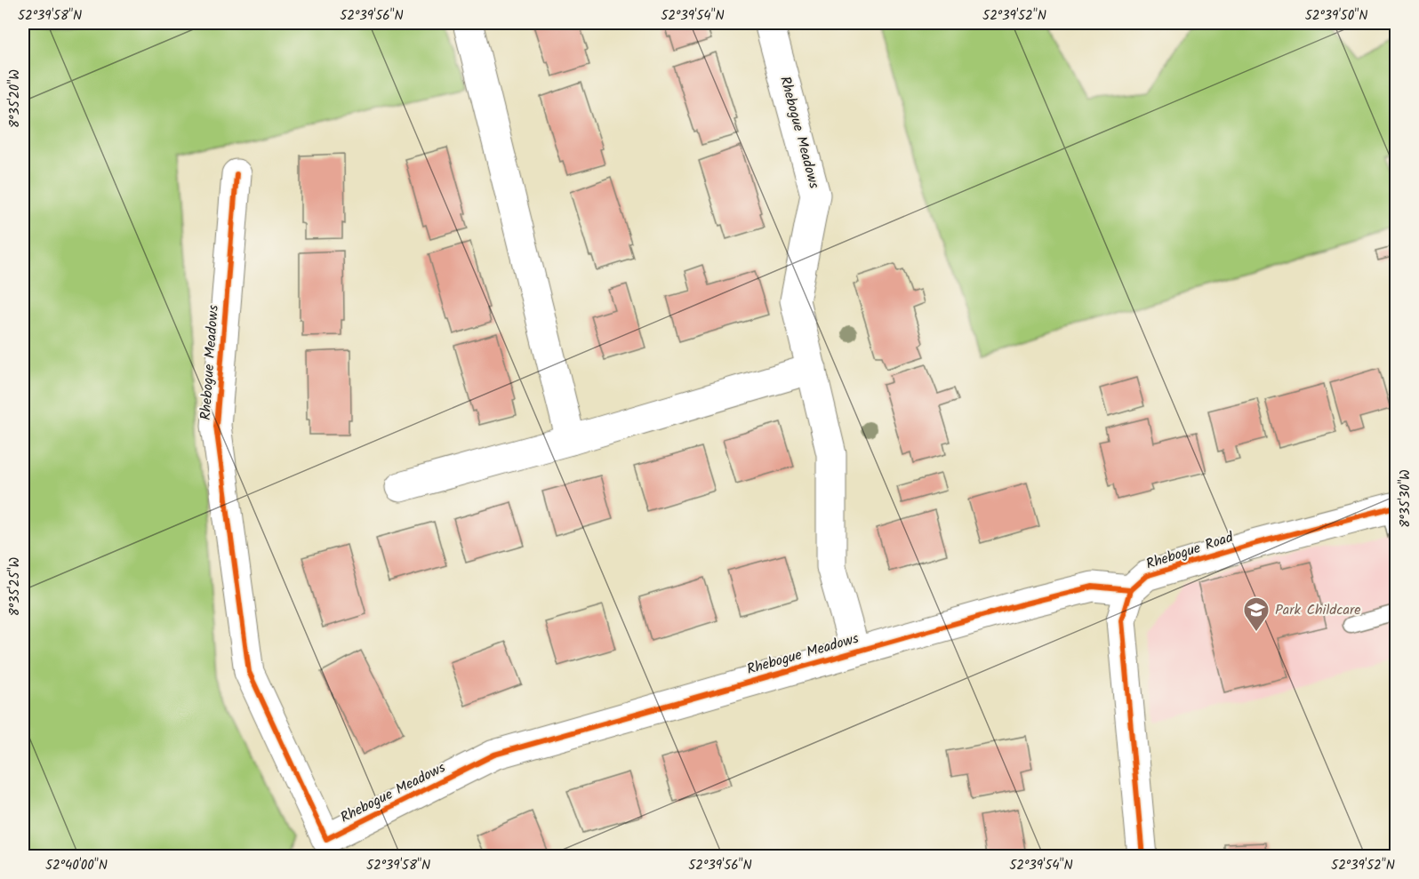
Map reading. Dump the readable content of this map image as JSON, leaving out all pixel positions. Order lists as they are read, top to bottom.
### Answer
{
  "streets": {
    "street": ["Rhebogue Meadows", "Rhebogue Road"]
  },
  "crossings": [
    ["Rhebogue Meadows", "Rhebogue Road"]
  ],
  "places": {
    "school or university": ["Park Childcare"]
  },
  "coordinates": [
    "52°39'58\"N",
    "52°39'56\"N",
    "52°39'54\"N",
    "52°39'52\"N",
    "52°39'50\"N",
    "8°35'20\"W",
    "8°35'30\"W",
    "8°35'25\"W",
    "52°40'00\"N"
  ]
}
